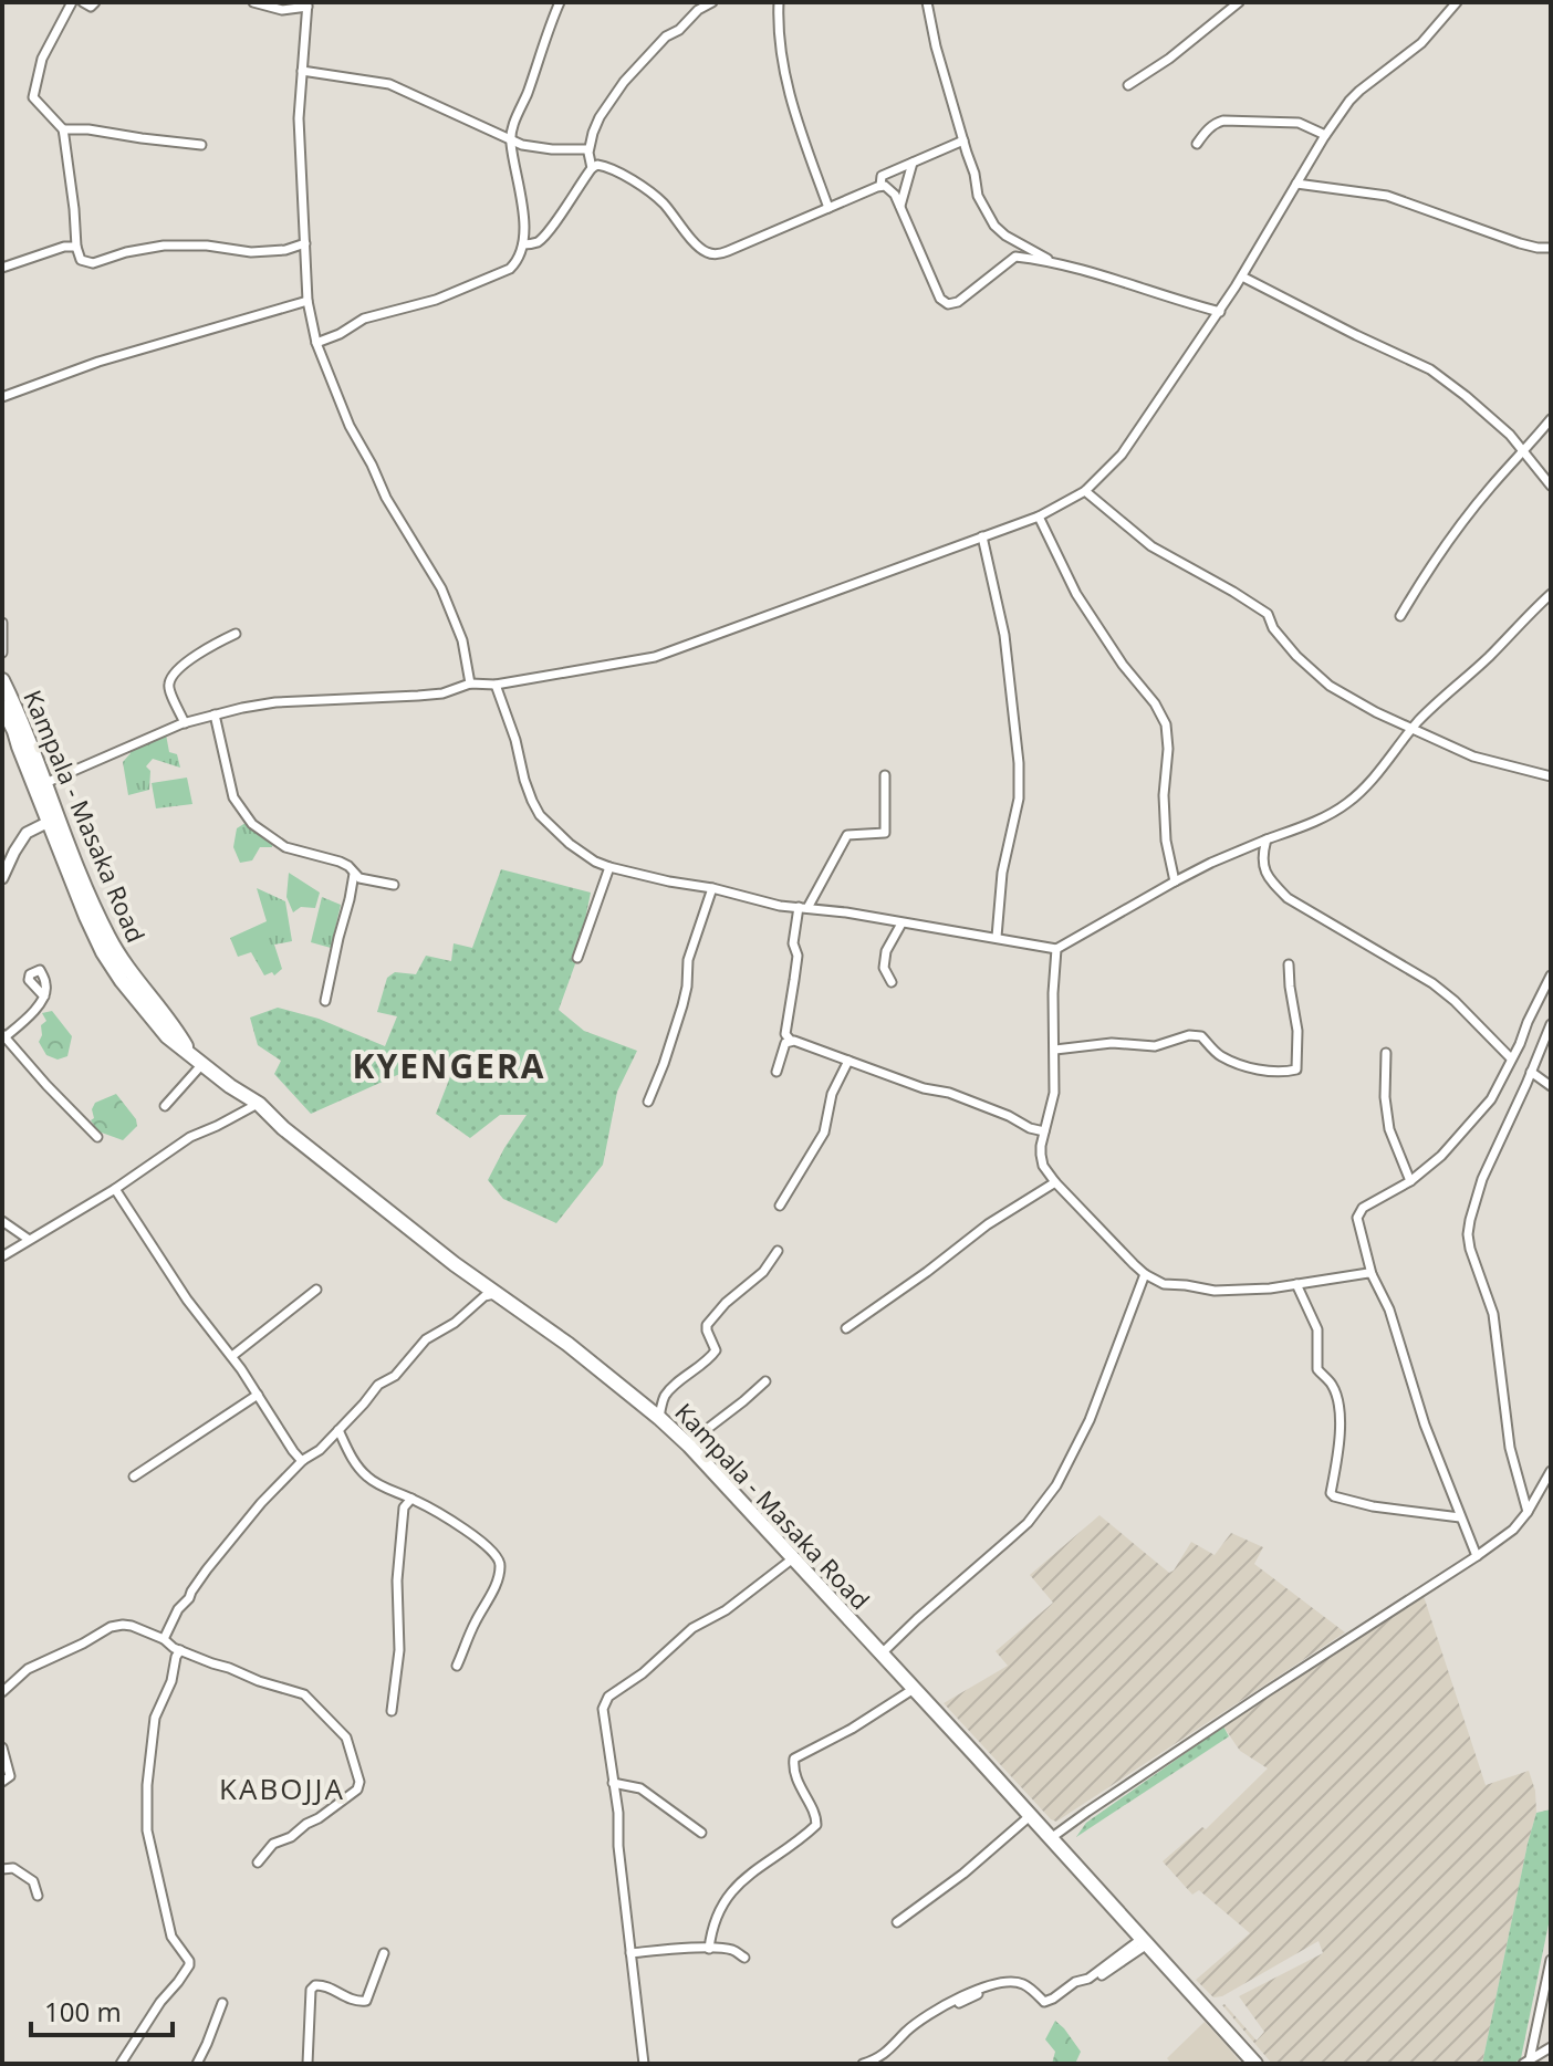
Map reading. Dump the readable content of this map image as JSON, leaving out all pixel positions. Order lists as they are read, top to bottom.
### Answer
{
  "streets": {
    "highway": ["Kampala - Masaka Road"]
  },
  "districts": ["KYENGERA", "KABOJJA"],
  "scale_bar": "100 m"
}
